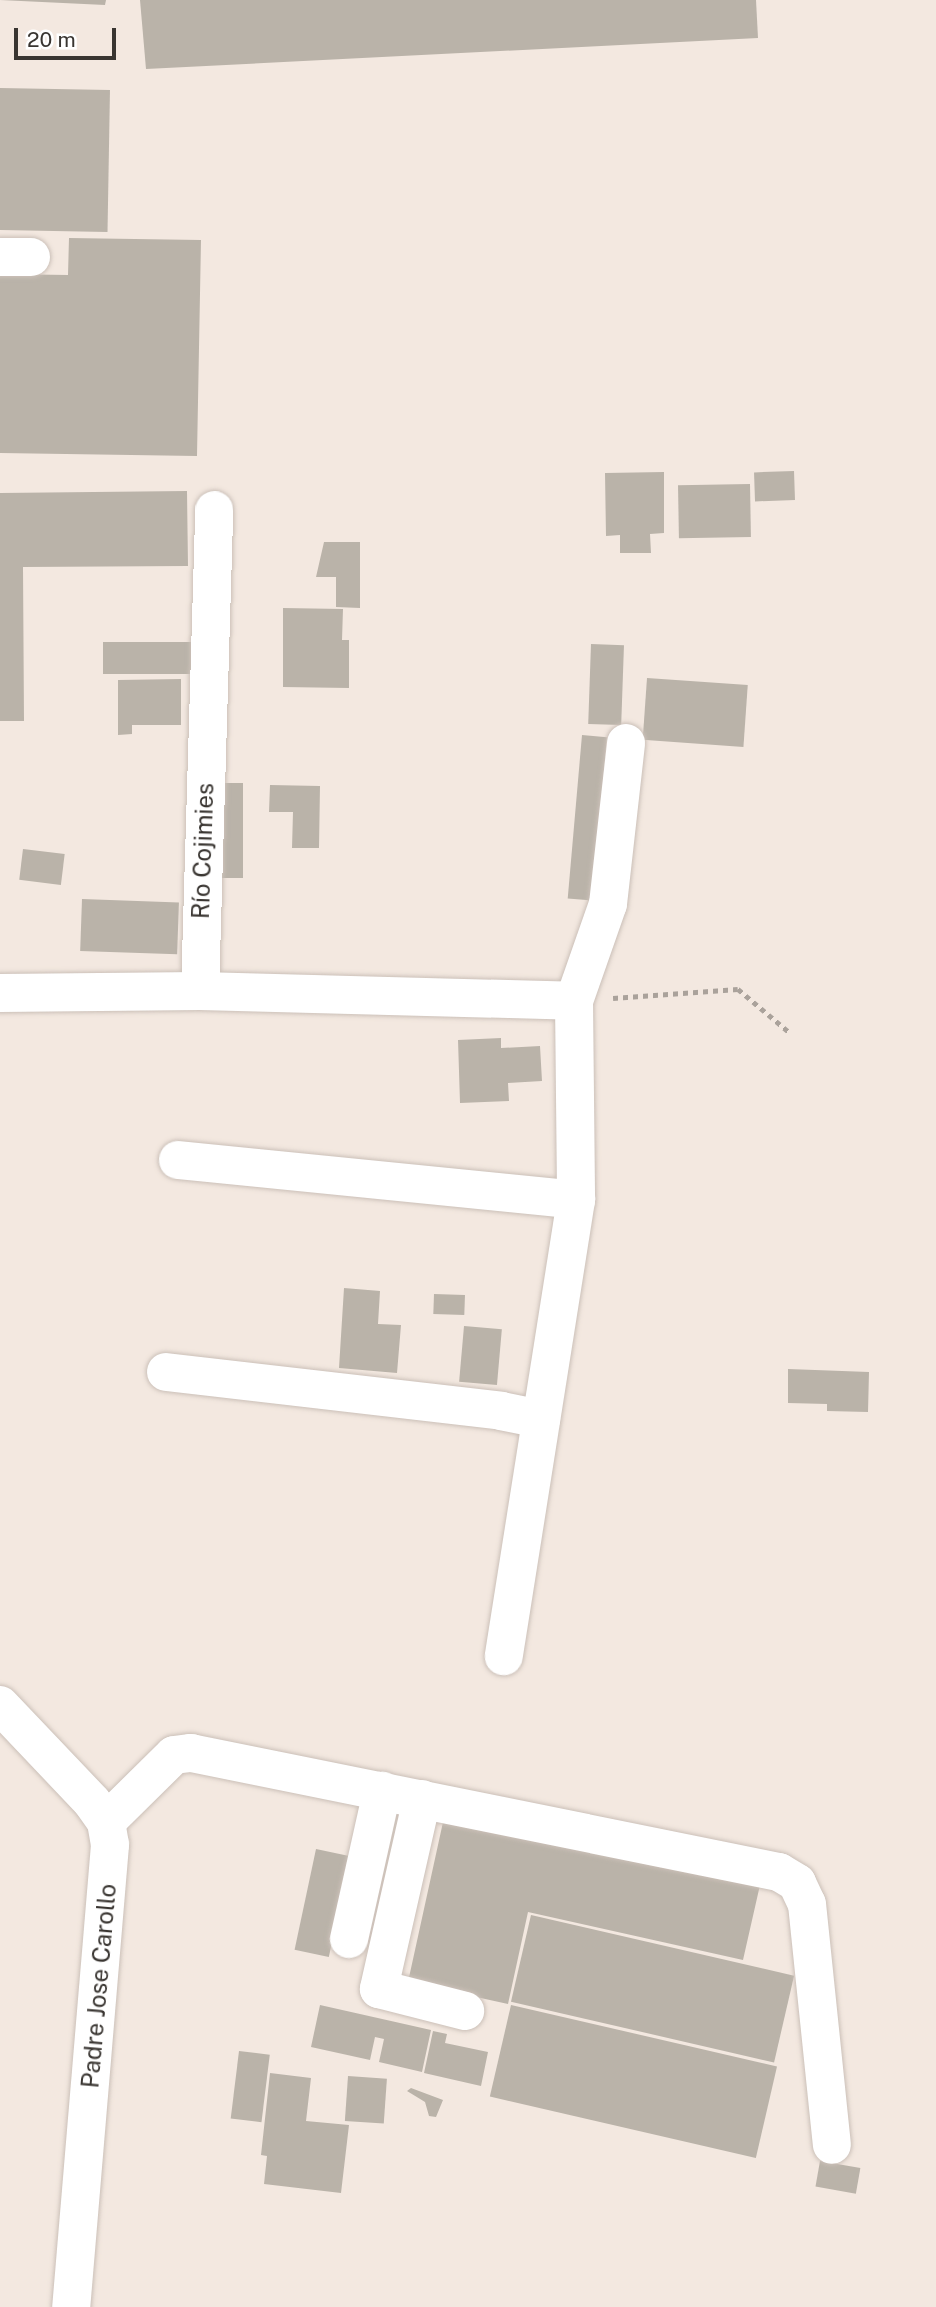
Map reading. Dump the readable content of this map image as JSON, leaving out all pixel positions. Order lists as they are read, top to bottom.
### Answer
{
  "streets": {
    "street": ["Río Cojimies", "Padre Jose Carollo"]
  },
  "scale_bar": "20 m"
}
